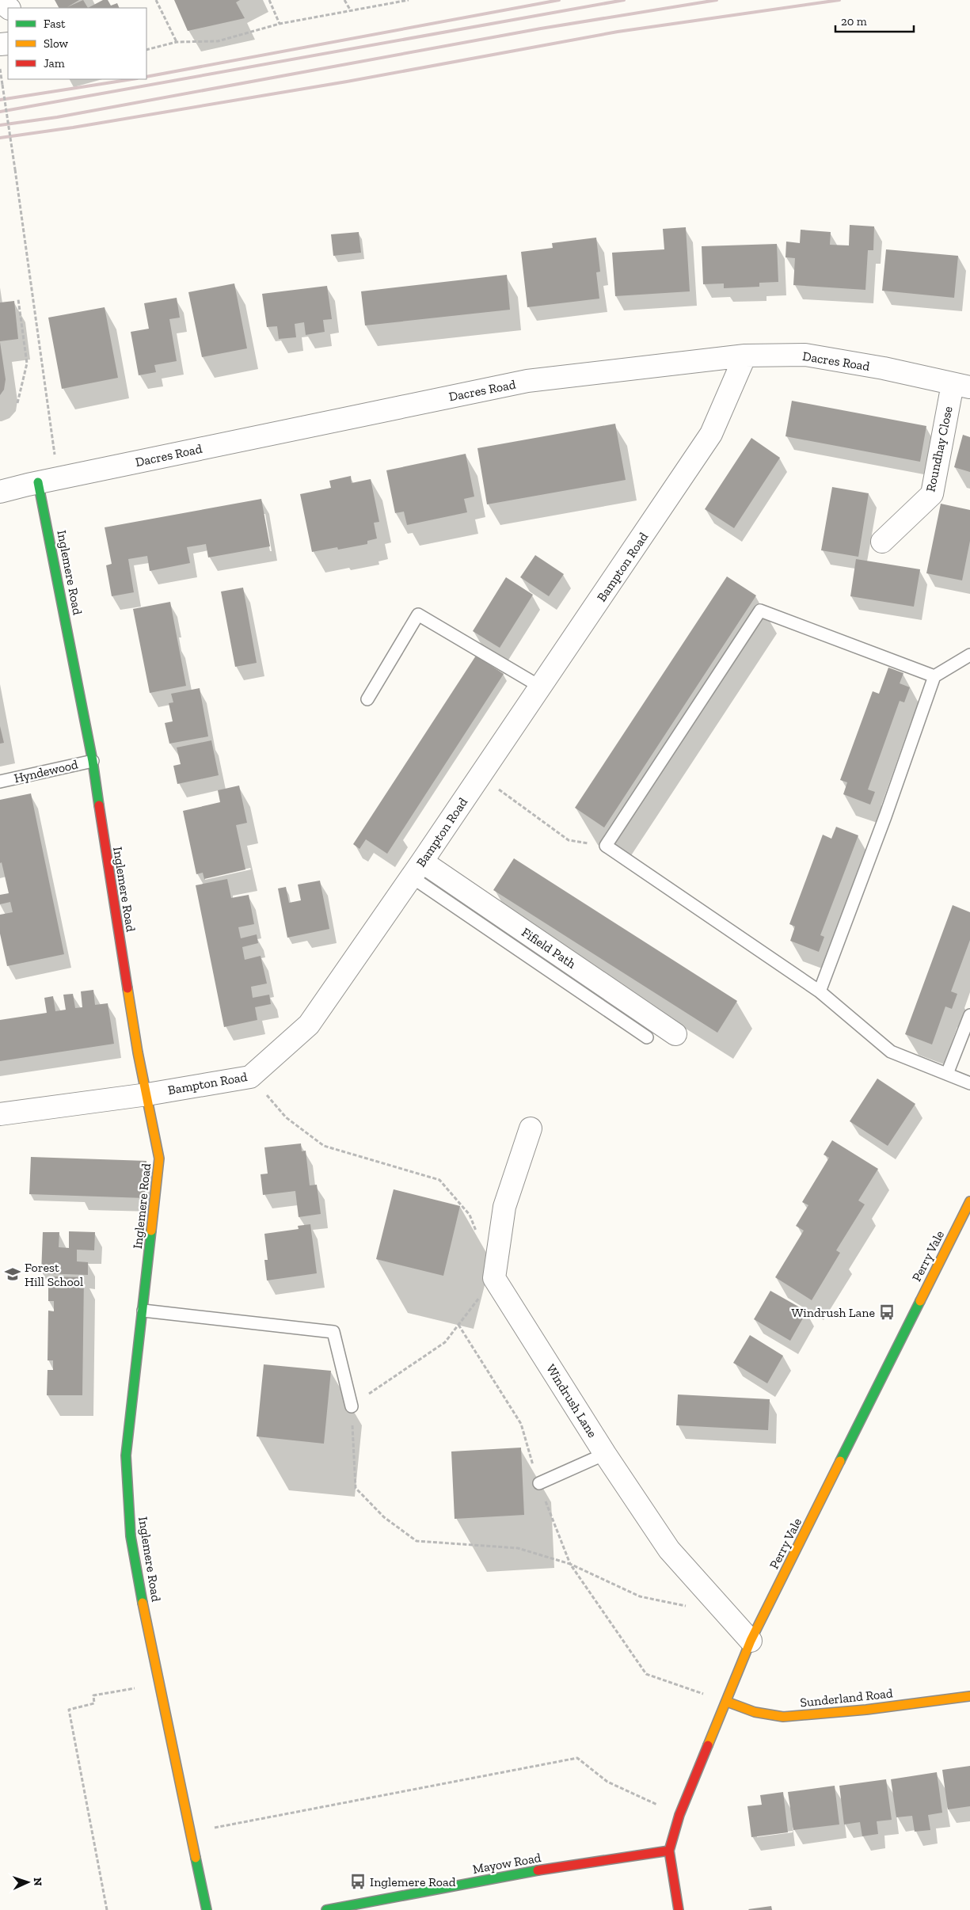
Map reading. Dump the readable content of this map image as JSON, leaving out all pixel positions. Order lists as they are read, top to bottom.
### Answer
{
  "streets": {
    "street": [
      "Dacres Road",
      "Roundhay Close",
      "Bampton Road",
      "Inglemere Road",
      "Fifield Path",
      "Perry Vale",
      "Windrush Lane",
      "Sunderland Road",
      "Mayow Road"
    ],
    "lane": ["Hyndewood"]
  },
  "crossings": [
    ["Dacres Road", "Roundhay Close"],
    ["Dacres Road", "Bampton Road"],
    ["Dacres Road", "Inglemere Road"],
    ["Bampton Road", "Inglemere Road"],
    ["Bampton Road", "Fifield Path"],
    ["Inglemere Road", "Hyndewood"],
    ["Perry Vale", "Windrush Lane"],
    ["Perry Vale", "Sunderland Road"],
    ["Perry Vale", "Mayow Road"]
  ],
  "places": {
    "school or university": ["Forest Hill School"],
    "bus stop": ["Windrush Lane", "Inglemere Road"]
  },
  "legend": ["Fast", "Slow", "Jam"],
  "scale_bar": "20 m",
  "north": "right"
}
